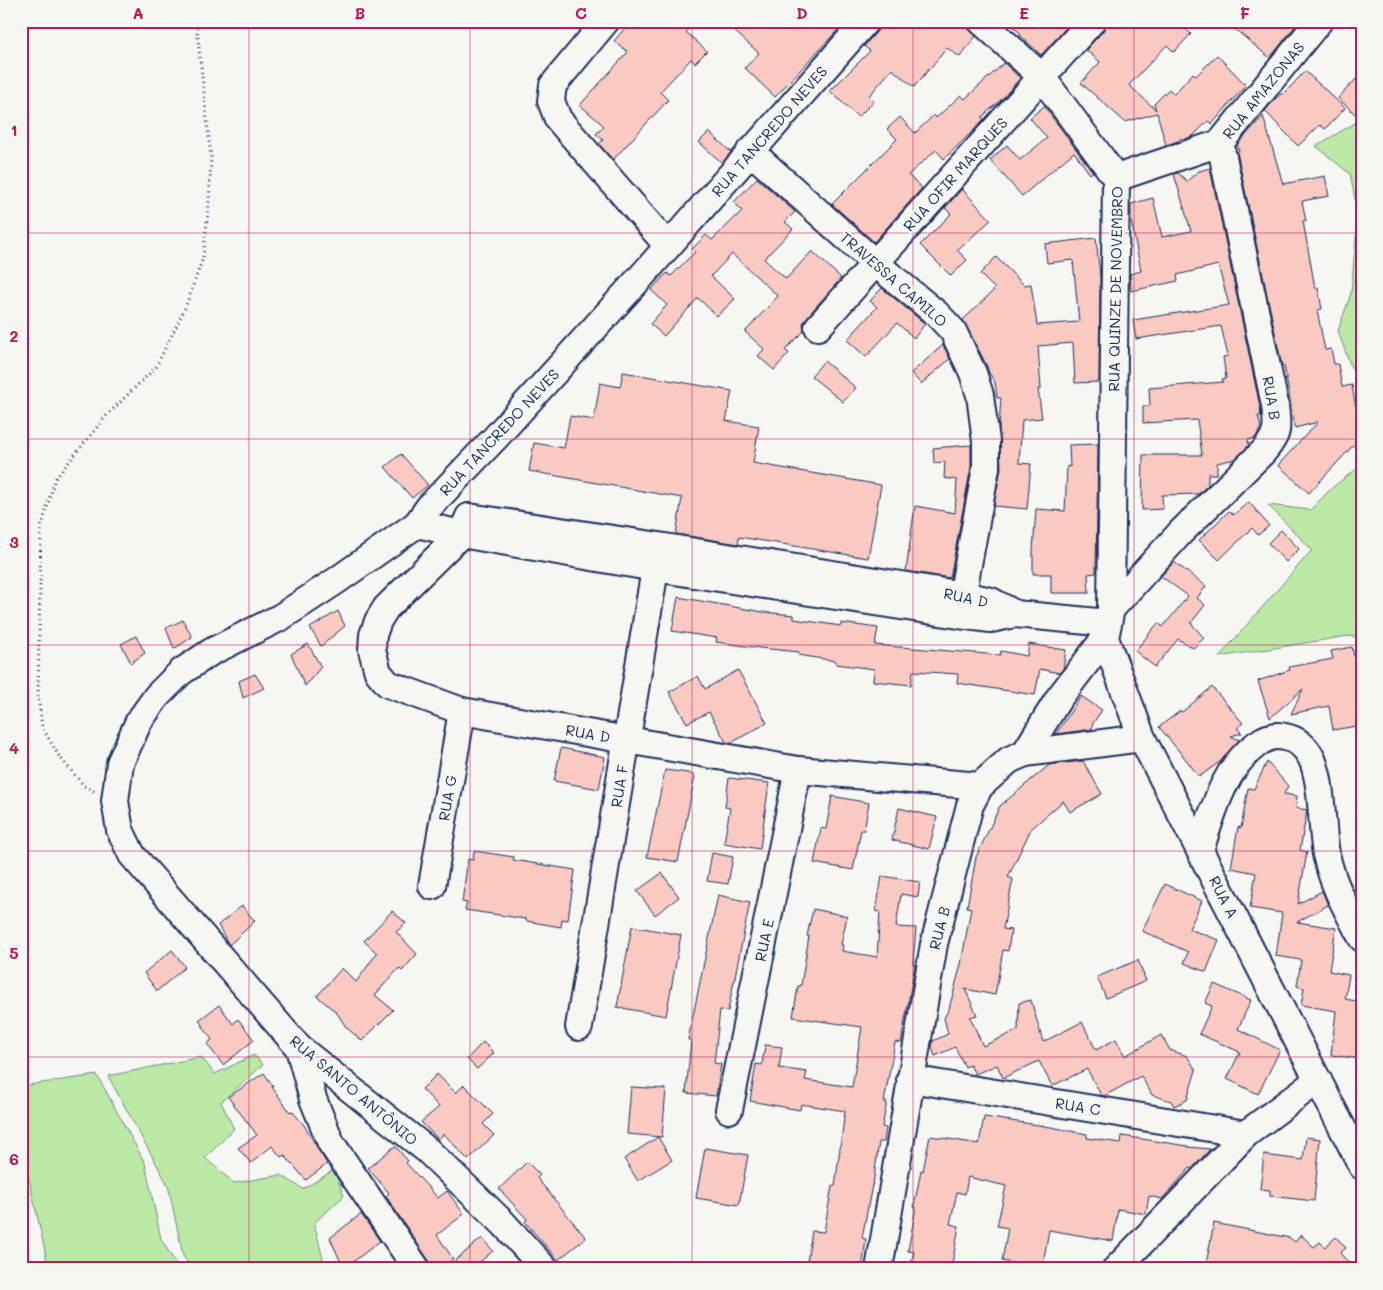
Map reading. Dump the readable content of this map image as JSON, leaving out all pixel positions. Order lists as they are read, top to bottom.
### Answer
{
  "streets": {
    "street": [
      "RUA AMAZONAS",
      "RUA TANCREDO NEVES",
      "RUA OFIR MARQUES",
      "TRAVESSA CAMILO",
      "RUA QUINZE DE NOVEMBRO",
      "RUA B",
      "RUA D",
      "RUA F",
      "RUA G",
      "RUA A",
      "RUA E",
      "RUA SANTO ANTÔNIO",
      "RUA C"
    ]
  },
  "crossings": [
    ["RUA AMAZONAS", "RUA QUINZE DE NOVEMBRO"],
    ["RUA AMAZONAS", "RUA B"],
    ["RUA TANCREDO NEVES", "TRAVESSA CAMILO"],
    ["RUA TANCREDO NEVES", "RUA D"],
    ["RUA TANCREDO NEVES", "RUA SANTO ANTÔNIO"],
    ["RUA OFIR MARQUES", "TRAVESSA CAMILO"],
    ["RUA OFIR MARQUES", "RUA QUINZE DE NOVEMBRO"],
    ["TRAVESSA CAMILO", "RUA D"],
    ["RUA QUINZE DE NOVEMBRO", "RUA B"],
    ["RUA QUINZE DE NOVEMBRO", "RUA D"],
    ["RUA QUINZE DE NOVEMBRO", "RUA A"],
    ["RUA B", "RUA D"],
    ["RUA B", "RUA A"],
    ["RUA B", "RUA C"],
    ["RUA D", "RUA F"],
    ["RUA D", "RUA G"],
    ["RUA D", "RUA A"],
    ["RUA D", "RUA E"]
  ],
  "grid": {
    "columns": [
      "A",
      "B",
      "C",
      "D",
      "E",
      "F"
    ],
    "rows": [
      "1",
      "2",
      "3",
      "4",
      "5",
      "6"
    ]
  }
}
